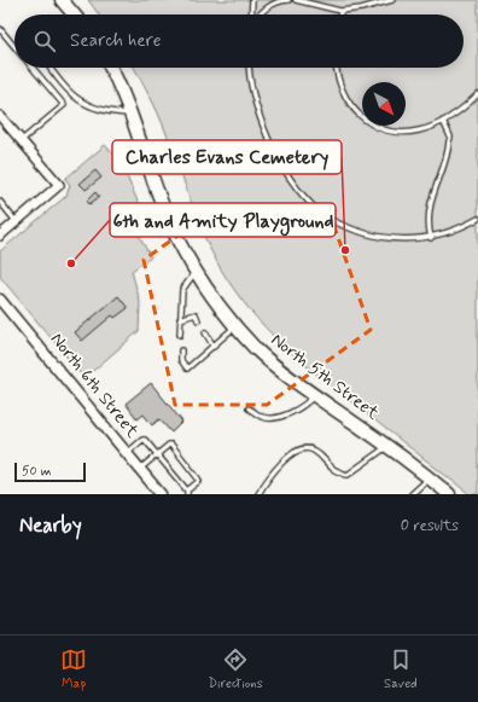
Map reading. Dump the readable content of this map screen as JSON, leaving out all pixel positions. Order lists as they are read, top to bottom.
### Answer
{
  "streets": {
    "main road": ["North 5th Street"],
    "street": ["North 6th Street"]
  },
  "places": ["Charles Evans Cemetery", "6th and Amity Playground"],
  "scale_bar": "50 m",
  "north": "bottom right",
  "page": {
    "search": "Search here",
    "scale": "50 m",
    "heading": ["Nearby", "0 results"],
    "nav": ["Map", "Directions", "Saved"]
  }
}
